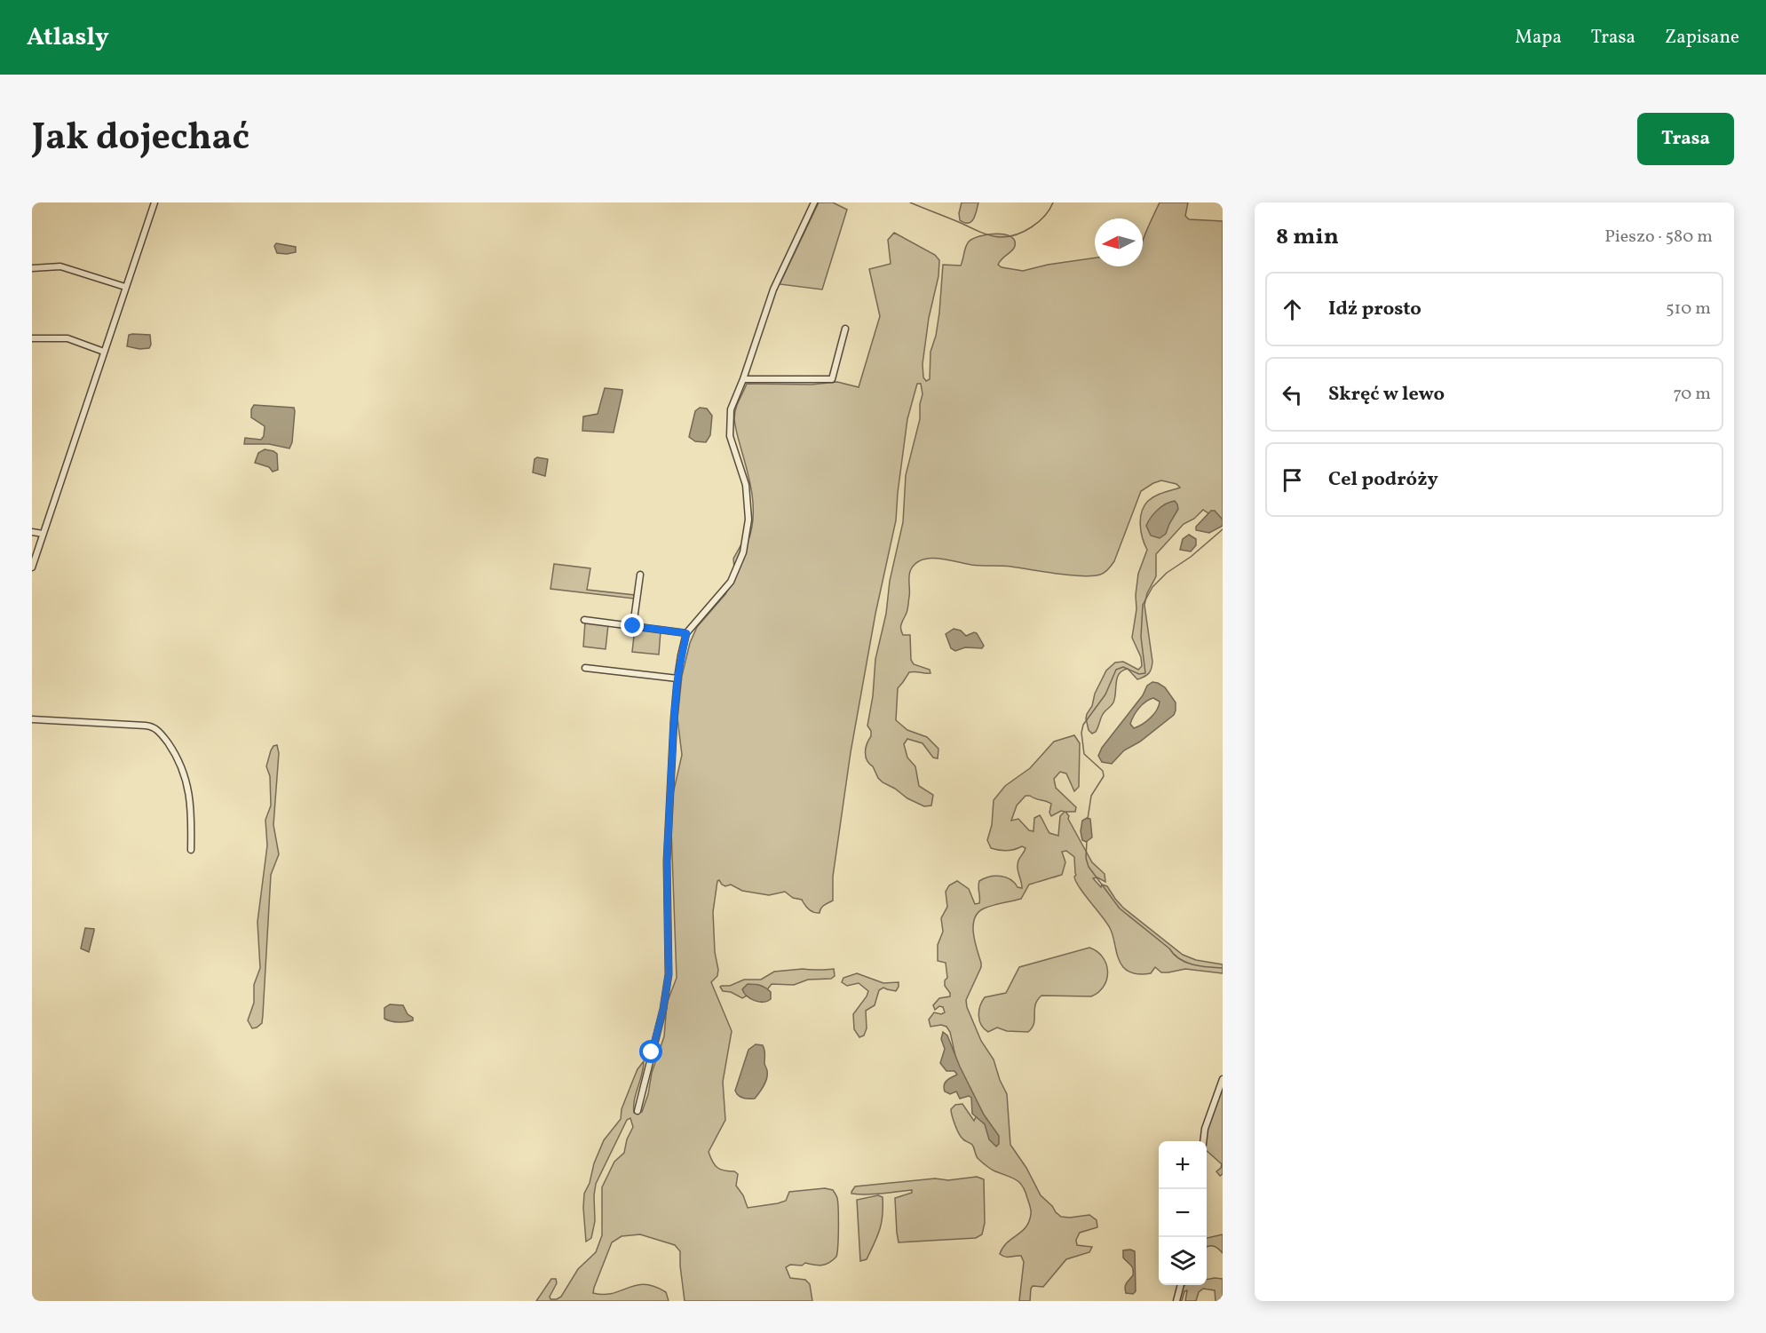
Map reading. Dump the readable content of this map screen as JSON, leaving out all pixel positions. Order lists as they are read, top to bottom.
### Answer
{
  "north": "left",
  "page": {
    "header": "Atlasly",
    "nav": ["Mapa", "Trasa", "Zapisane"],
    "title": "Jak dojechać",
    "buttons": "Trasa",
    "heading": ["8 min", "Pieszo · 580 m"],
    "list": [
      ["Idź prosto", "510 m"],
      ["Skręć w lewo", "70 m"],
      "Cel podróży"
    ],
    "map_buttons": ["+", "−"]
  }
}
